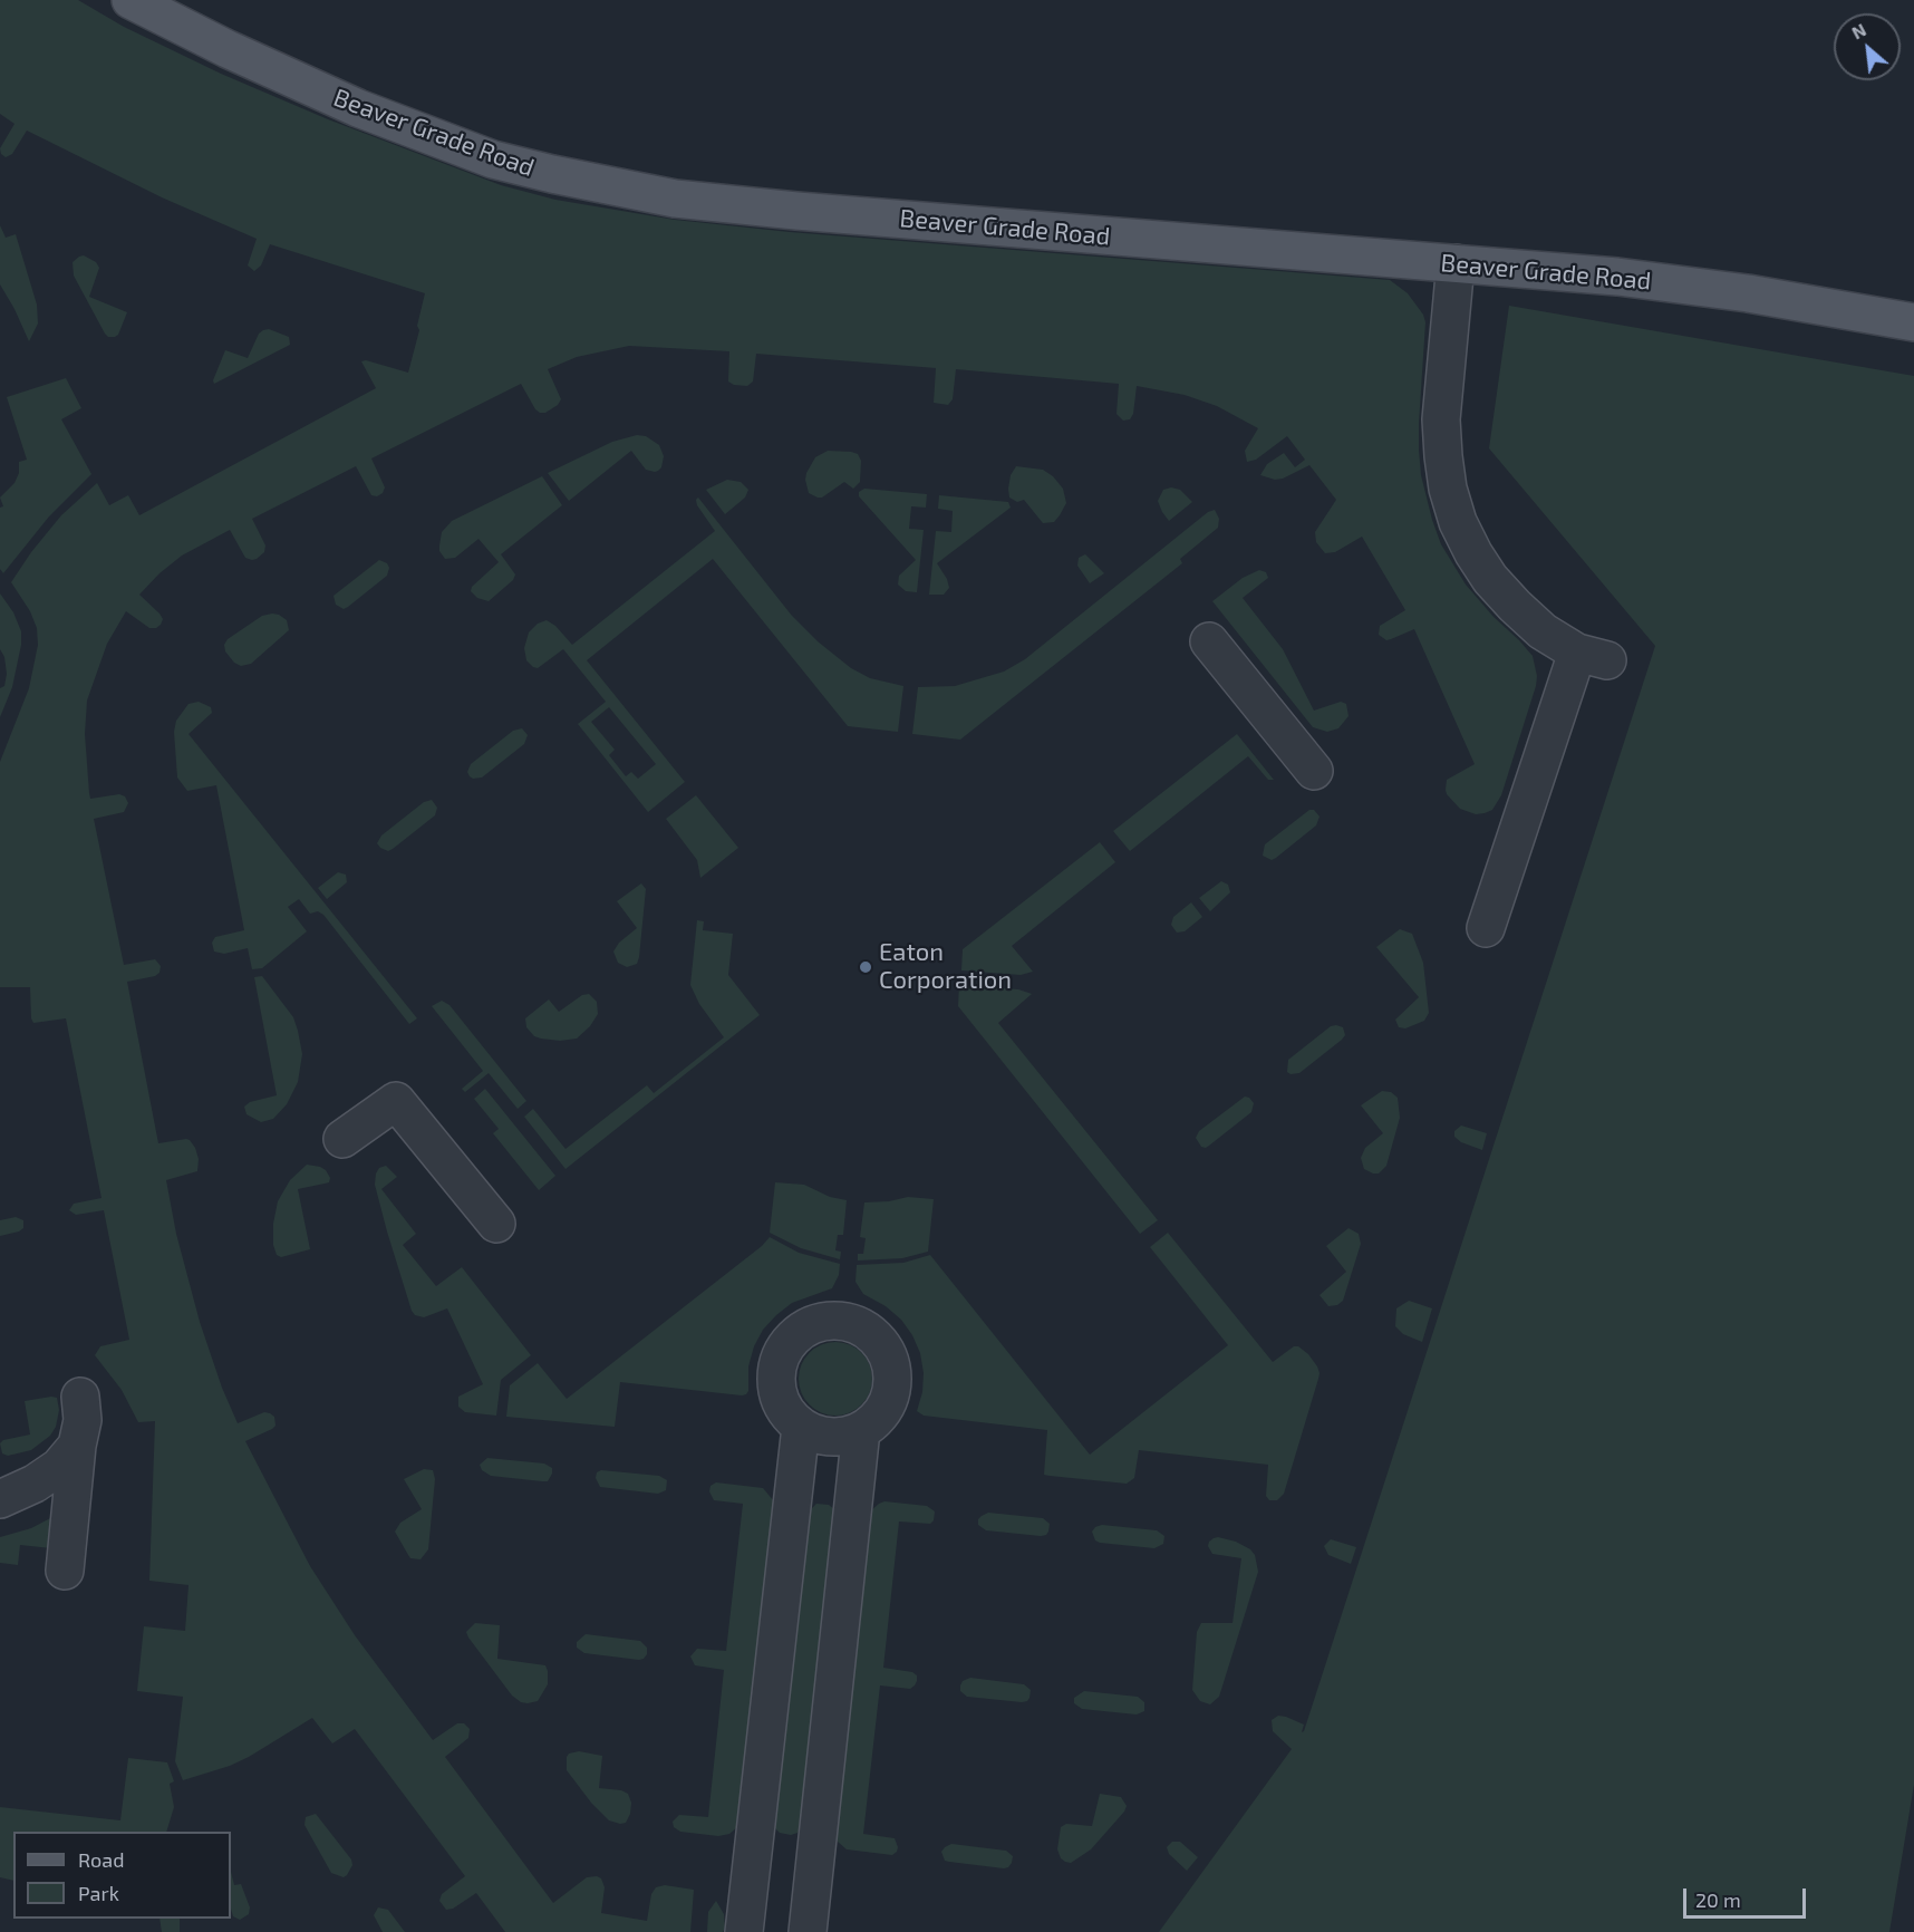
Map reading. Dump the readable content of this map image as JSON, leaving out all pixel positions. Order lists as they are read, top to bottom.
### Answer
{
  "streets": {
    "main road": ["Beaver Grade Road"]
  },
  "places": ["Eaton Corporation"],
  "legend": ["Road", "Park"],
  "scale_bar": "20 m",
  "north": "top left"
}
